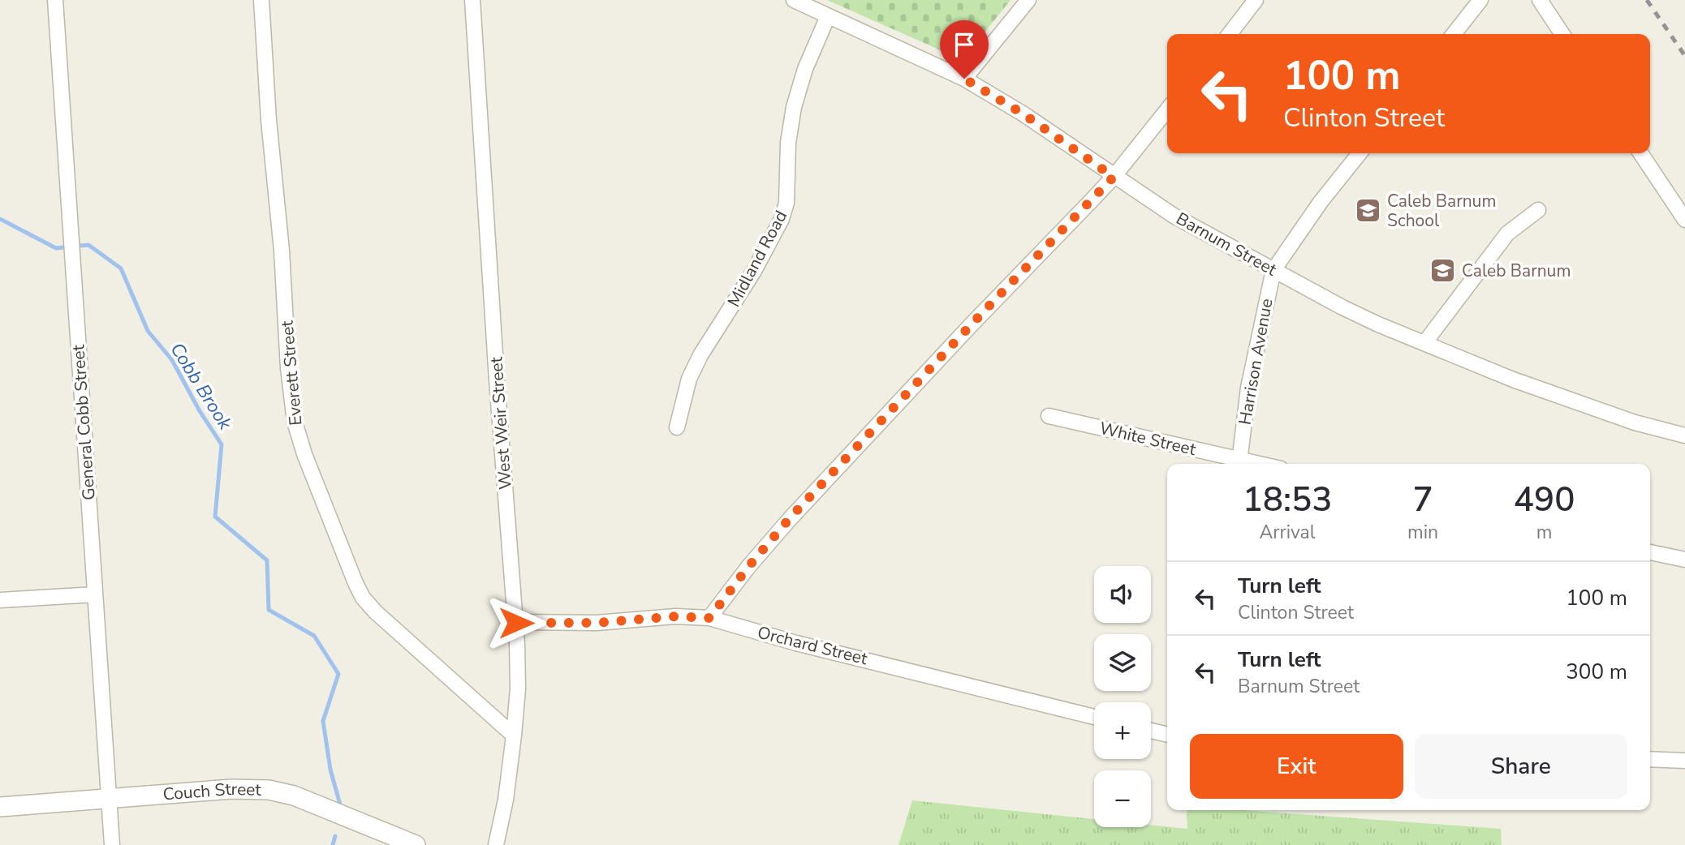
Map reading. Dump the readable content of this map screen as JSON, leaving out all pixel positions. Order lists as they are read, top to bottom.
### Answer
{
  "streets": {
    "street": [
      "Barnum Street",
      "Midland Road",
      "Harrison Avenue",
      "Everett Street",
      "General Cobb Street",
      "West Weir Street",
      "White Street",
      "Orchard Street",
      "Couch Street"
    ]
  },
  "crossings": [
    ["Barnum Street", "Midland Road"],
    ["Barnum Street", "Harrison Avenue"],
    ["Harrison Avenue", "White Street"],
    ["Everett Street", "West Weir Street"],
    ["General Cobb Street", "Couch Street"],
    ["West Weir Street", "Orchard Street"]
  ],
  "water": ["Cobb Brook"],
  "places": {
    "school or university": ["Caleb Barnum School", "Caleb Barnum"]
  },
  "page": {
    "turn": ["100 m", "Clinton Street"],
    "eta": [
      "18:53",
      "Arrival",
      "7",
      "min",
      "490",
      "m"
    ],
    "list": [
      {
        "name": "Turn left",
        "note": "Clinton Street",
        "value": "100 m"
      },
      {
        "name": "Turn left",
        "note": "Barnum Street",
        "value": "300 m"
      }
    ],
    "map_buttons": ["+", "−"],
    "buttons": ["Exit", "Share"]
  }
}
